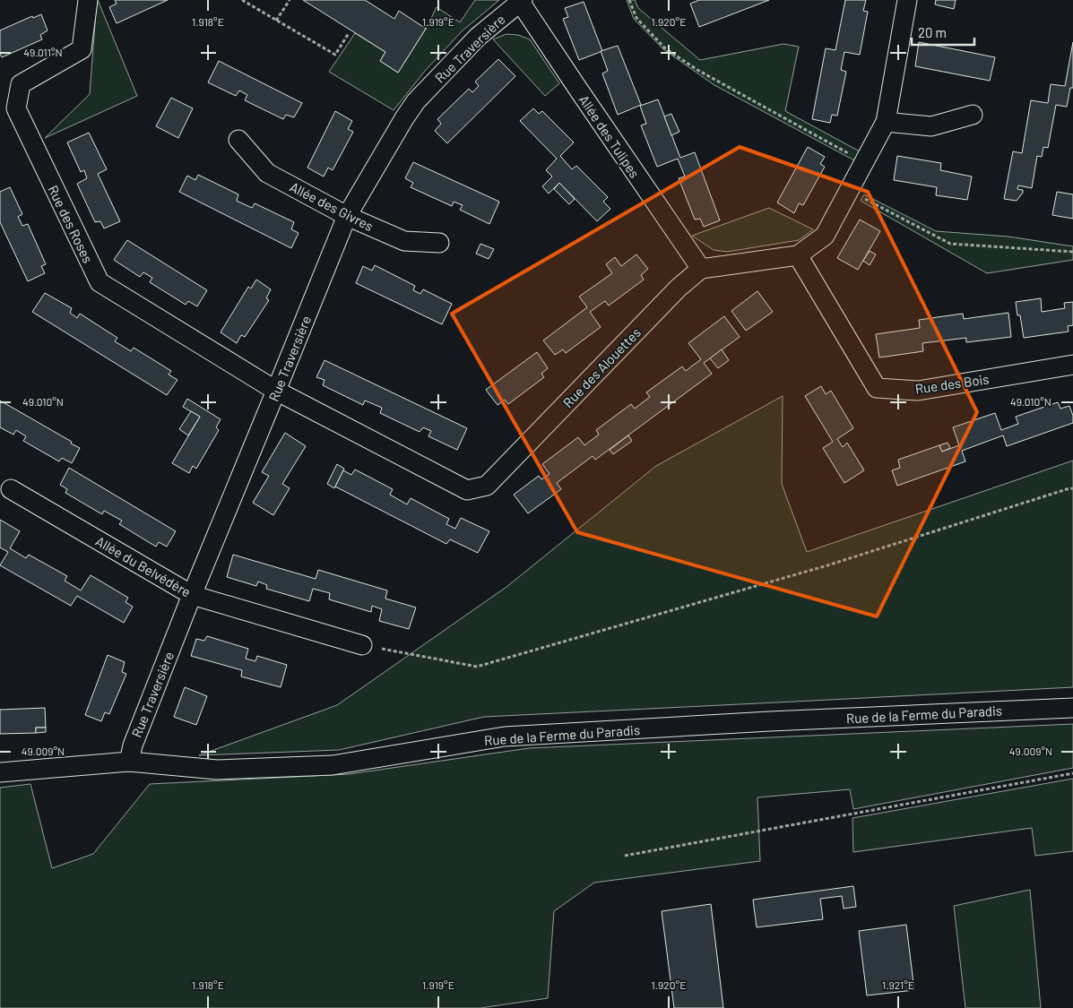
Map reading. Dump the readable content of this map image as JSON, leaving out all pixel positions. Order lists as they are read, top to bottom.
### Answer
{
  "streets": {
    "street": [
      "Rue Traversière",
      "Allée des Tulipes",
      "Allée des Givres",
      "Rue des Roses",
      "Rue des Alouettes",
      "Rue des Bois",
      "Allée du Belvédère",
      "Rue de la Ferme du Paradis"
    ]
  },
  "crossings": [
    ["Rue Traversière", "Allée des Tulipes"],
    ["Rue Traversière", "Allée des Givres"],
    ["Rue Traversière", "Rue des Roses"],
    ["Rue Traversière", "Rue des Alouettes"],
    ["Rue Traversière", "Allée du Belvédère"],
    ["Rue Traversière", "Rue de la Ferme du Paradis"],
    ["Allée des Tulipes", "Rue des Alouettes"],
    ["Rue des Roses", "Rue des Alouettes"]
  ],
  "scale_bar": "20 m",
  "coordinates": [
    "1.918°E",
    "1.919°E",
    "1.920°E",
    "49.011°N",
    "49.010°N",
    "49.009°N",
    "1.921°E"
  ]
}
